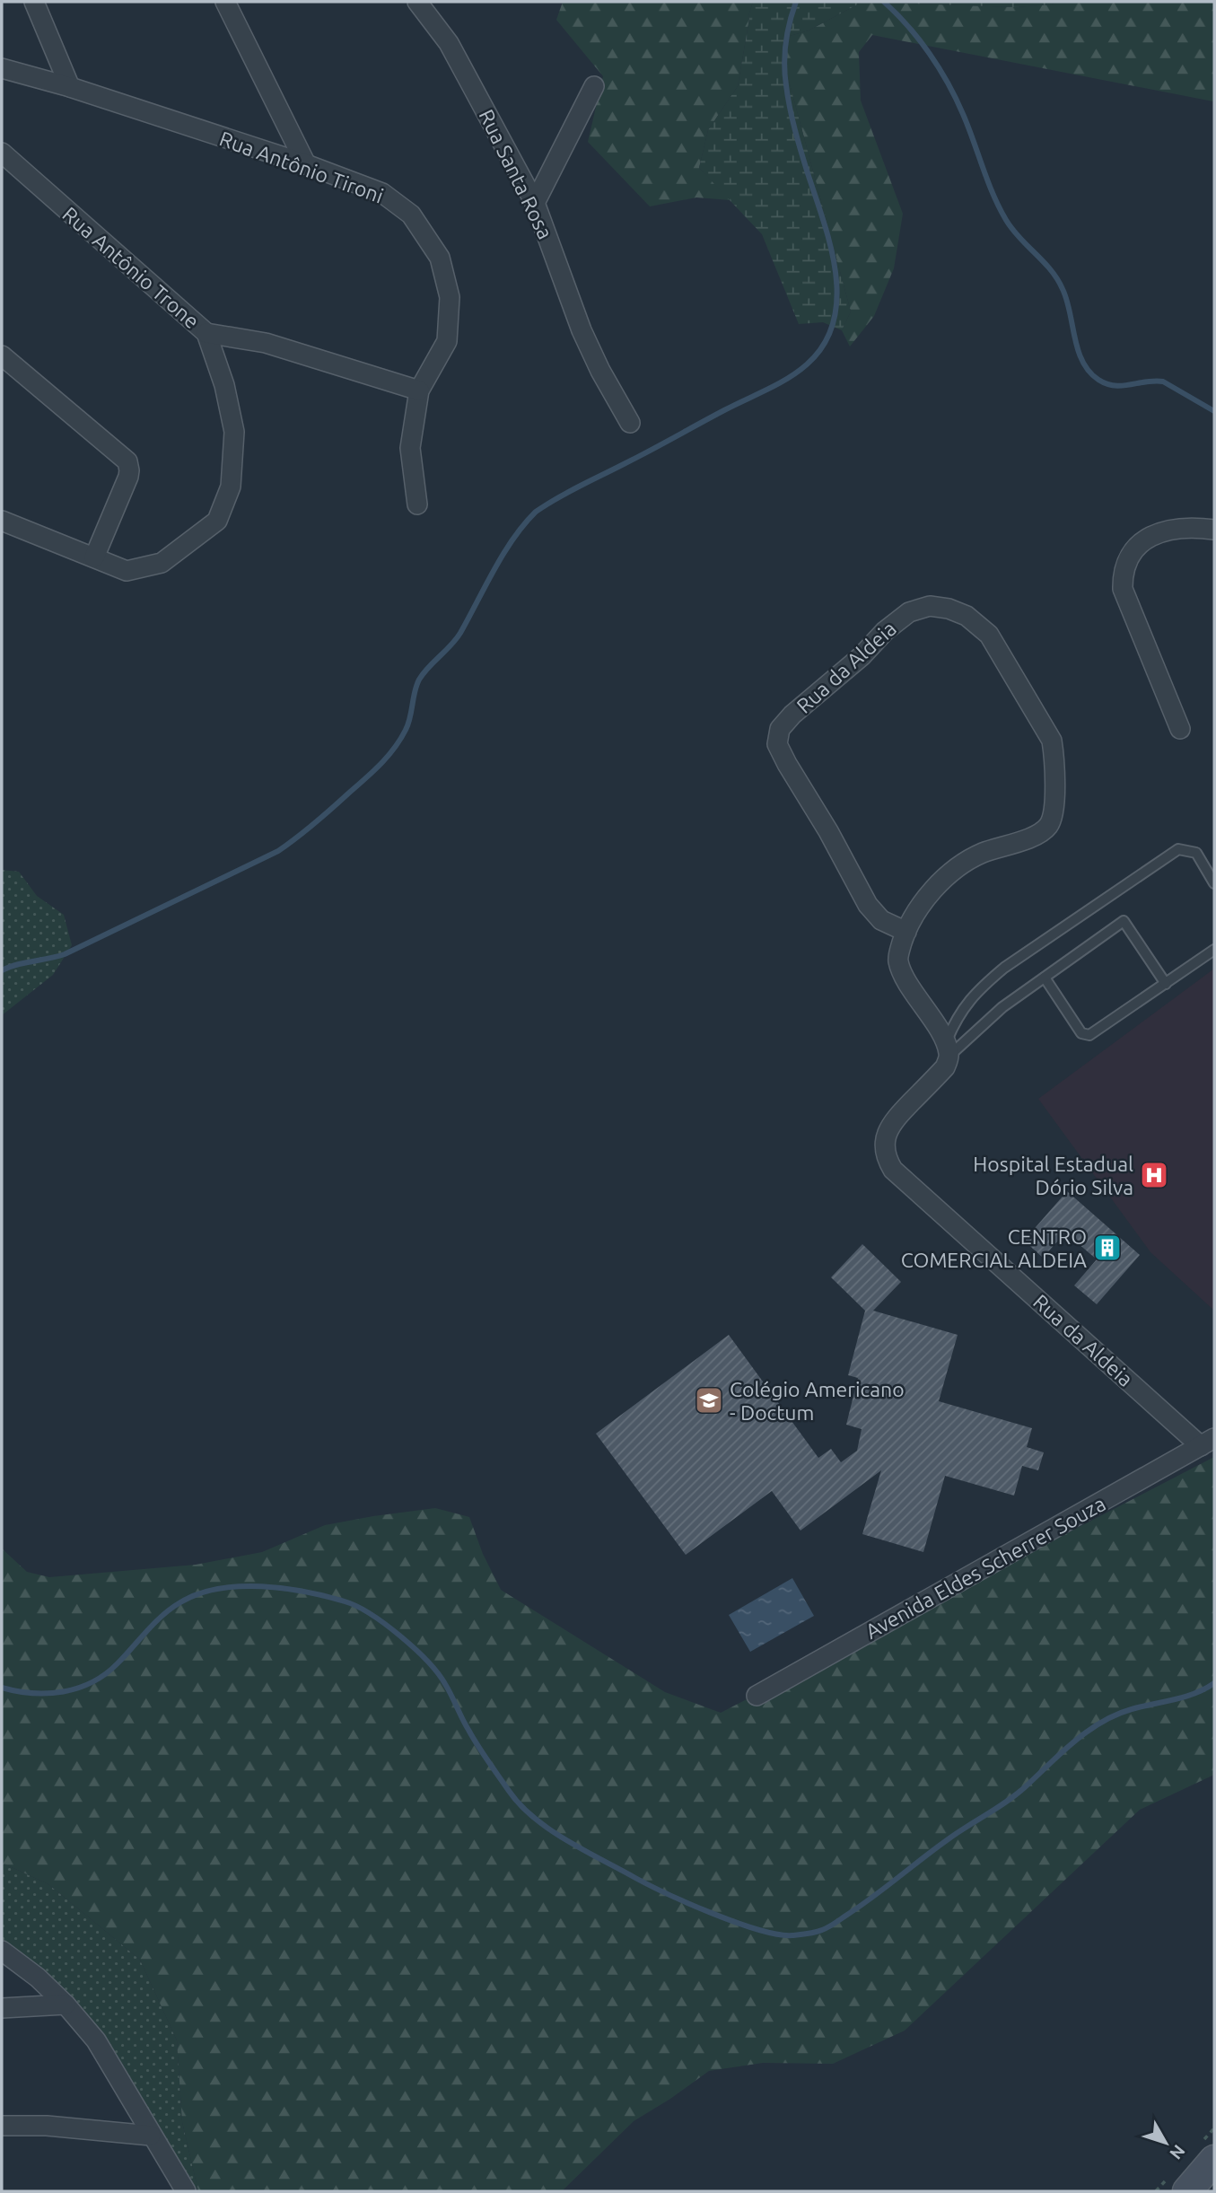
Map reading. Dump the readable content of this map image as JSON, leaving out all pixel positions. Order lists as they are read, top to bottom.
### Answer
{
  "streets": {
    "street": [
      "Rua Antônio Tironi",
      "Rua Santa Rosa",
      "Rua Antônio Trone",
      "Rua da Aldeia",
      "Avenida Eldes Scherrer Souza"
    ]
  },
  "crossings": [
    ["Rua da Aldeia", "Avenida Eldes Scherrer Souza"]
  ],
  "places": {
    "hospital": ["Hospital Estadual Dório Silva"],
    "building": ["CENTRO COMERCIAL ALDEIA"],
    "school or university": ["Colégio Americano - Doctum"]
  },
  "north": "bottom right"
}
